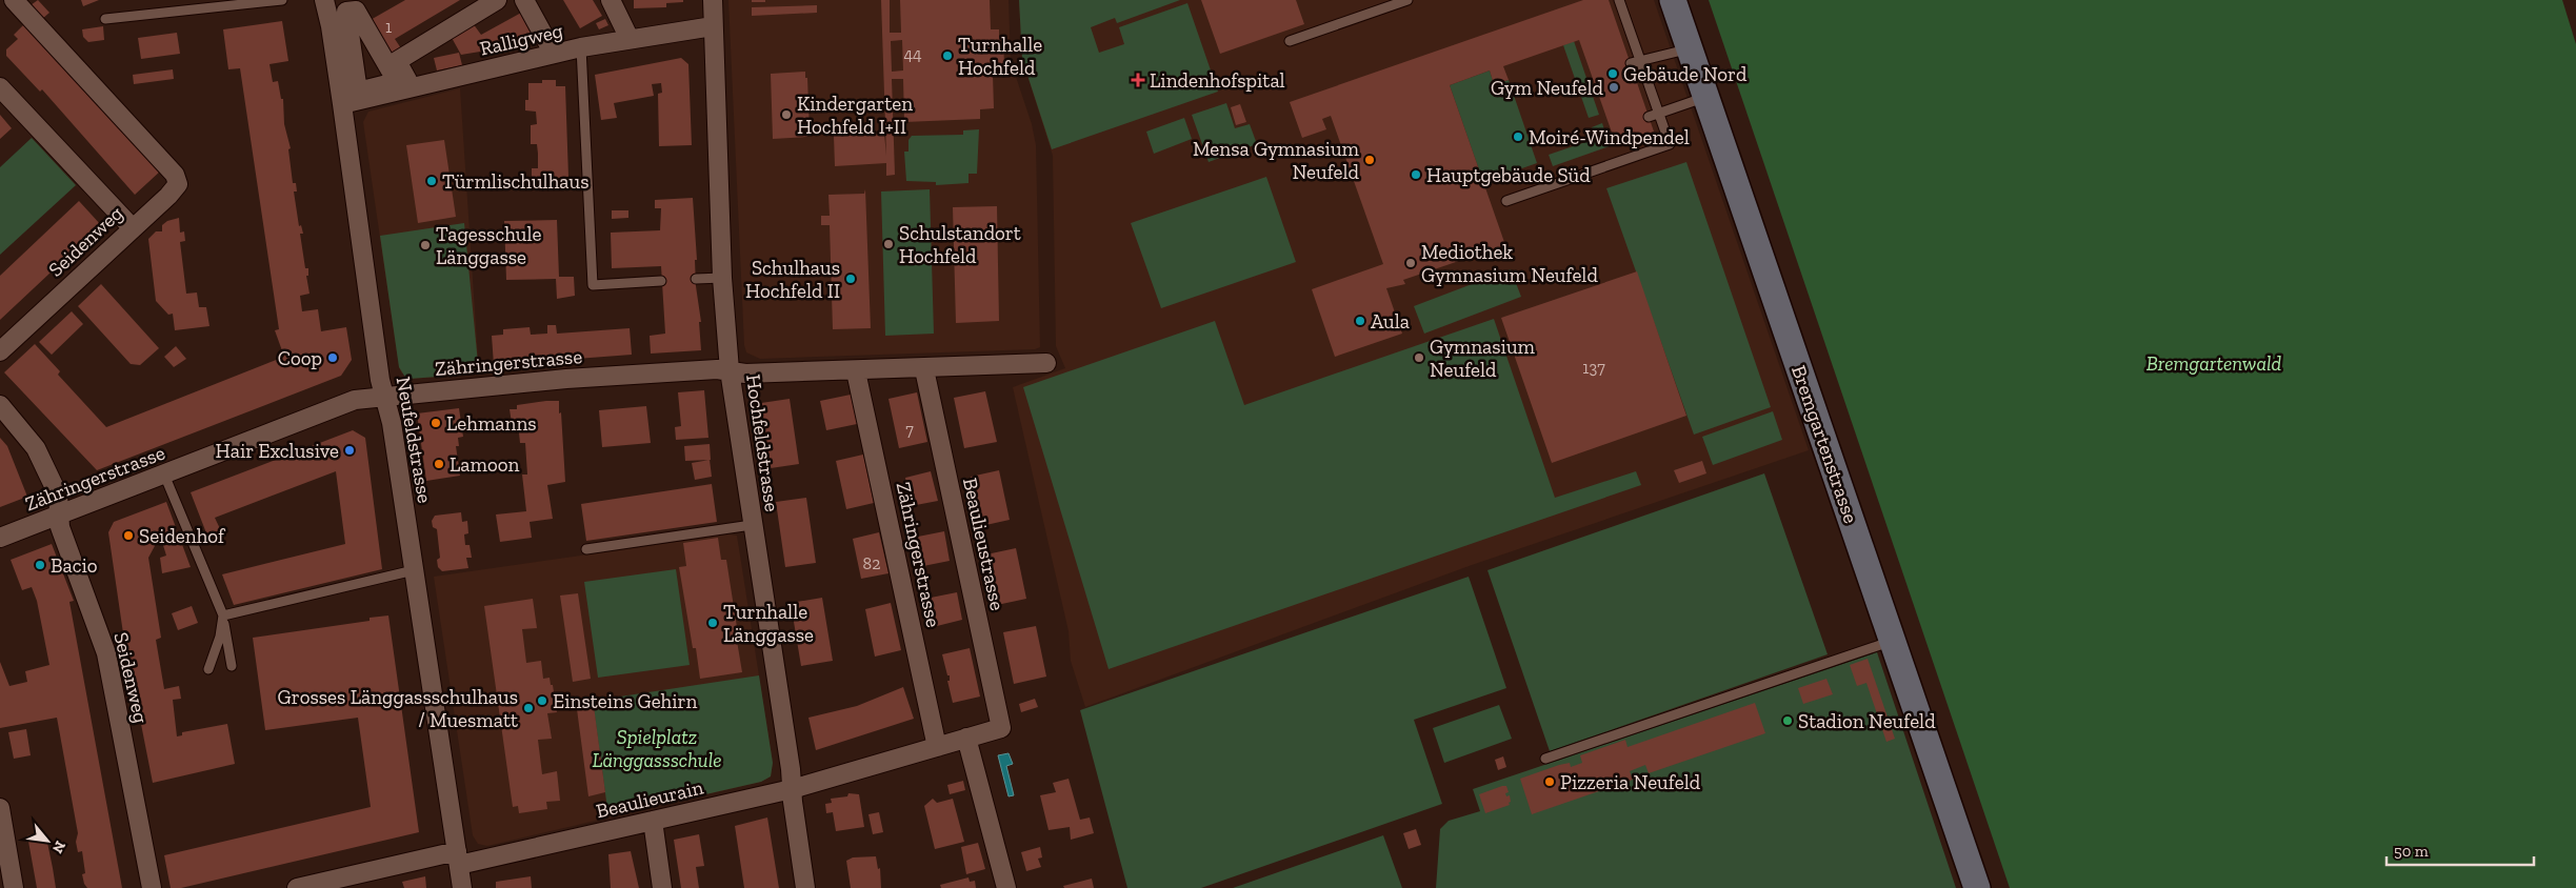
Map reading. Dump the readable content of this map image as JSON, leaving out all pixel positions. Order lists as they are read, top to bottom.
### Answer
{
  "streets": {
    "main road": ["Bremgartenstrasse"],
    "street": [
      "Ralligweg",
      "Seidenweg",
      "Zähringerstrasse",
      "Neufeldstrasse",
      "Hochfeldstrasse",
      "Beaulieustrasse",
      "Beaulieurain"
    ]
  },
  "crossings": [
    ["Ralligweg", "Neufeldstrasse"],
    ["Ralligweg", "Hochfeldstrasse"],
    ["Seidenweg", "Zähringerstrasse"],
    ["Zähringerstrasse", "Neufeldstrasse"],
    ["Zähringerstrasse", "Hochfeldstrasse"],
    ["Zähringerstrasse", "Beaulieustrasse"],
    ["Zähringerstrasse", "Beaulieurain"],
    ["Neufeldstrasse", "Beaulieurain"],
    ["Hochfeldstrasse", "Beaulieurain"],
    ["Beaulieustrasse", "Beaulieurain"]
  ],
  "parks": ["Bremgartenwald", "Spielplatz Länggassschule"],
  "places": {
    "other": [
      "Turnhalle Hochfeld",
      "Gebäude Nord",
      "Gym Neufeld",
      "Kindergarten Hochfeld I+II",
      "Moiré-Windpendel",
      "Mensa Gymnasium Neufeld",
      "Hauptgebäude Süd",
      "Türmlischulhaus",
      "Schulstandort Hochfeld",
      "Tagesschule Länggasse",
      "Mediothek Gymnasium Neufeld",
      "Schulhaus Hochfeld II",
      "Aula",
      "Coop",
      "Gymnasium Neufeld",
      "Lehmanns",
      "Hair Exclusive",
      "Lamoon",
      "Seidenhof",
      "Bacio",
      "Turnhalle Länggasse",
      "Einsteins Gehirn",
      "Grosses Länggassschulhaus / Muesmatt",
      "Stadion Neufeld",
      "Pizzeria Neufeld"
    ],
    "health": ["Lindenhofspital"]
  },
  "house_numbers": [
    "1",
    "44",
    "137",
    "7",
    "82"
  ],
  "scale_bar": "50 m",
  "north": "bottom right"
}
